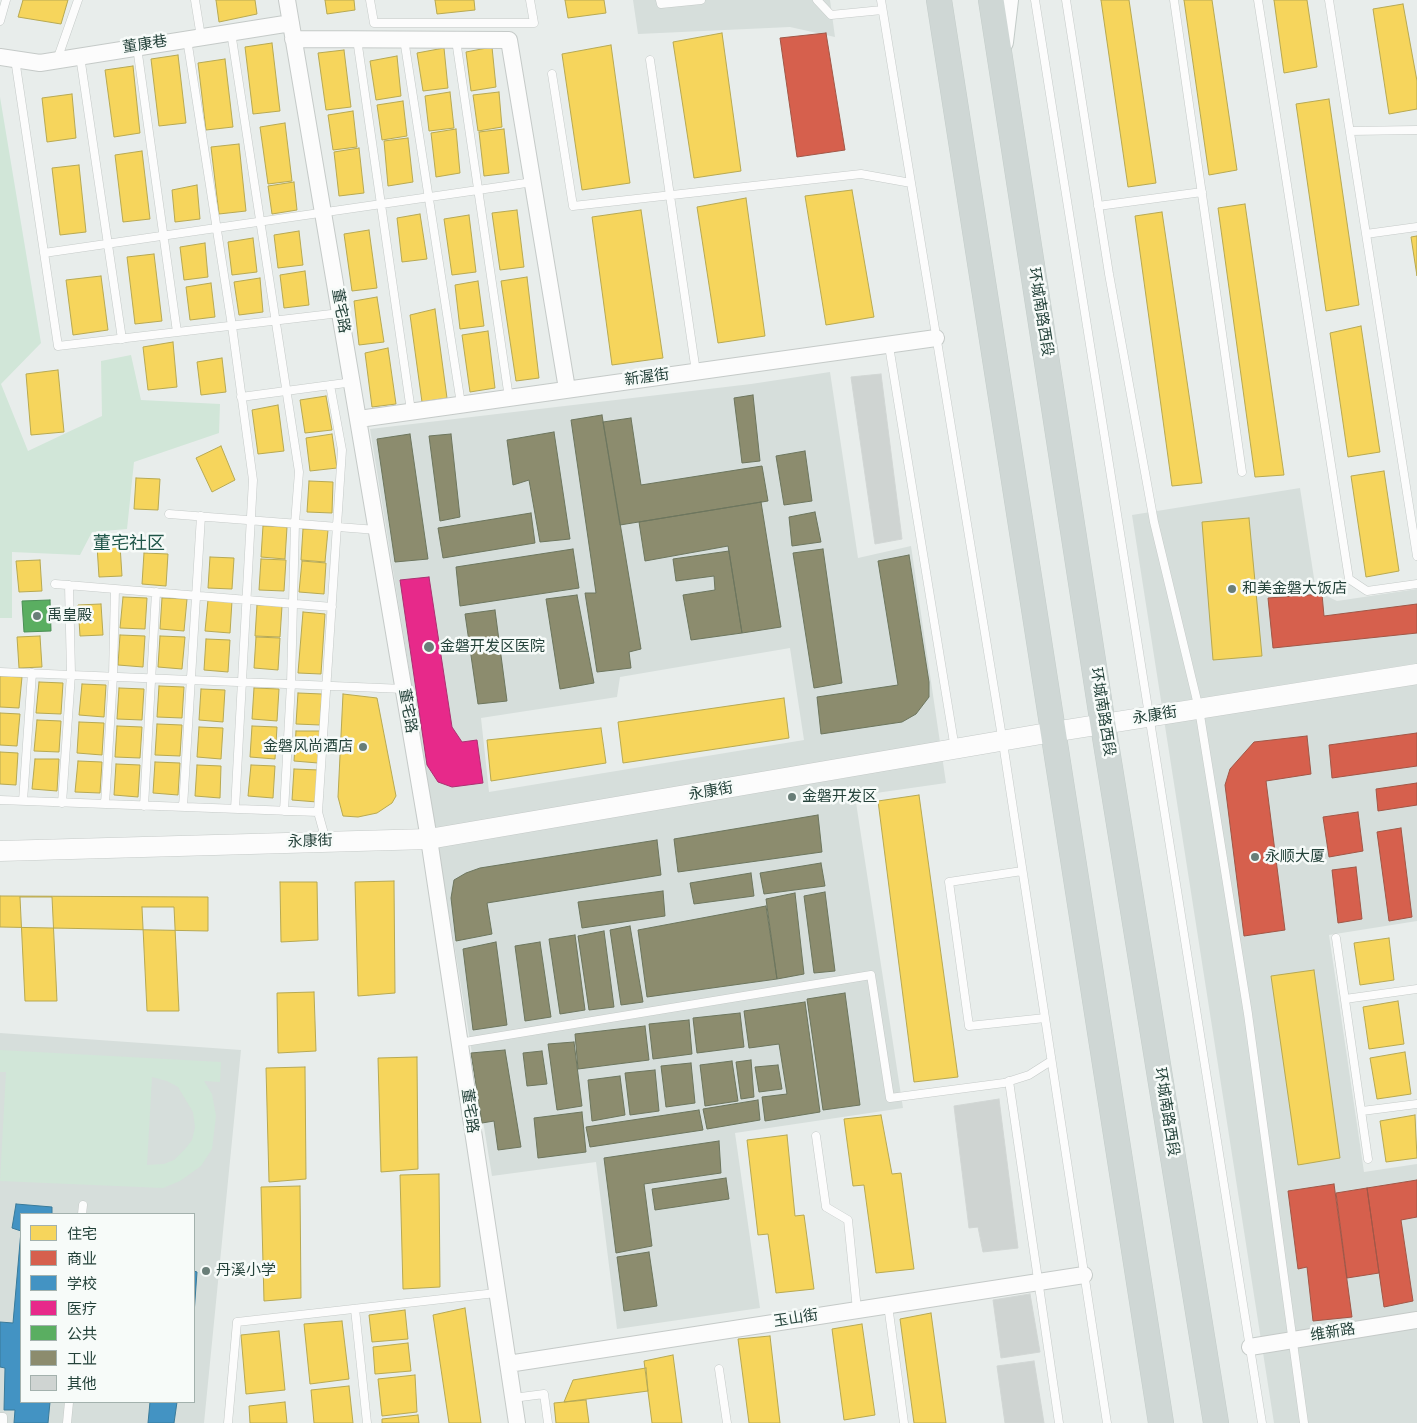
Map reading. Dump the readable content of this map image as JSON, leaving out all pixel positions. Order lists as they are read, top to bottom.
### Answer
{
  "streets": {
    "main road": ["环城南路西段"],
    "street": [
      "董康巷",
      "董宅路",
      "新渥街",
      "永康街",
      "玉山街",
      "维新路"
    ]
  },
  "crossings": [
    ["董康巷", "董宅路"],
    ["董宅路", "新渥街"],
    ["董宅路", "永康街"],
    ["董宅路", "玉山街"],
    ["环城南路西段", "永康街"]
  ],
  "districts": ["董宅社区"],
  "places": [
    "和美金磐大饭店",
    "禹皇殿",
    "金磐开发区医院",
    "金磐风尚酒店",
    "金磐开发区",
    "永顺大厦",
    "丹溪小学"
  ],
  "legend": [
    "住宅",
    "商业",
    "学校",
    "医疗",
    "公共",
    "工业",
    "其他"
  ]
}
